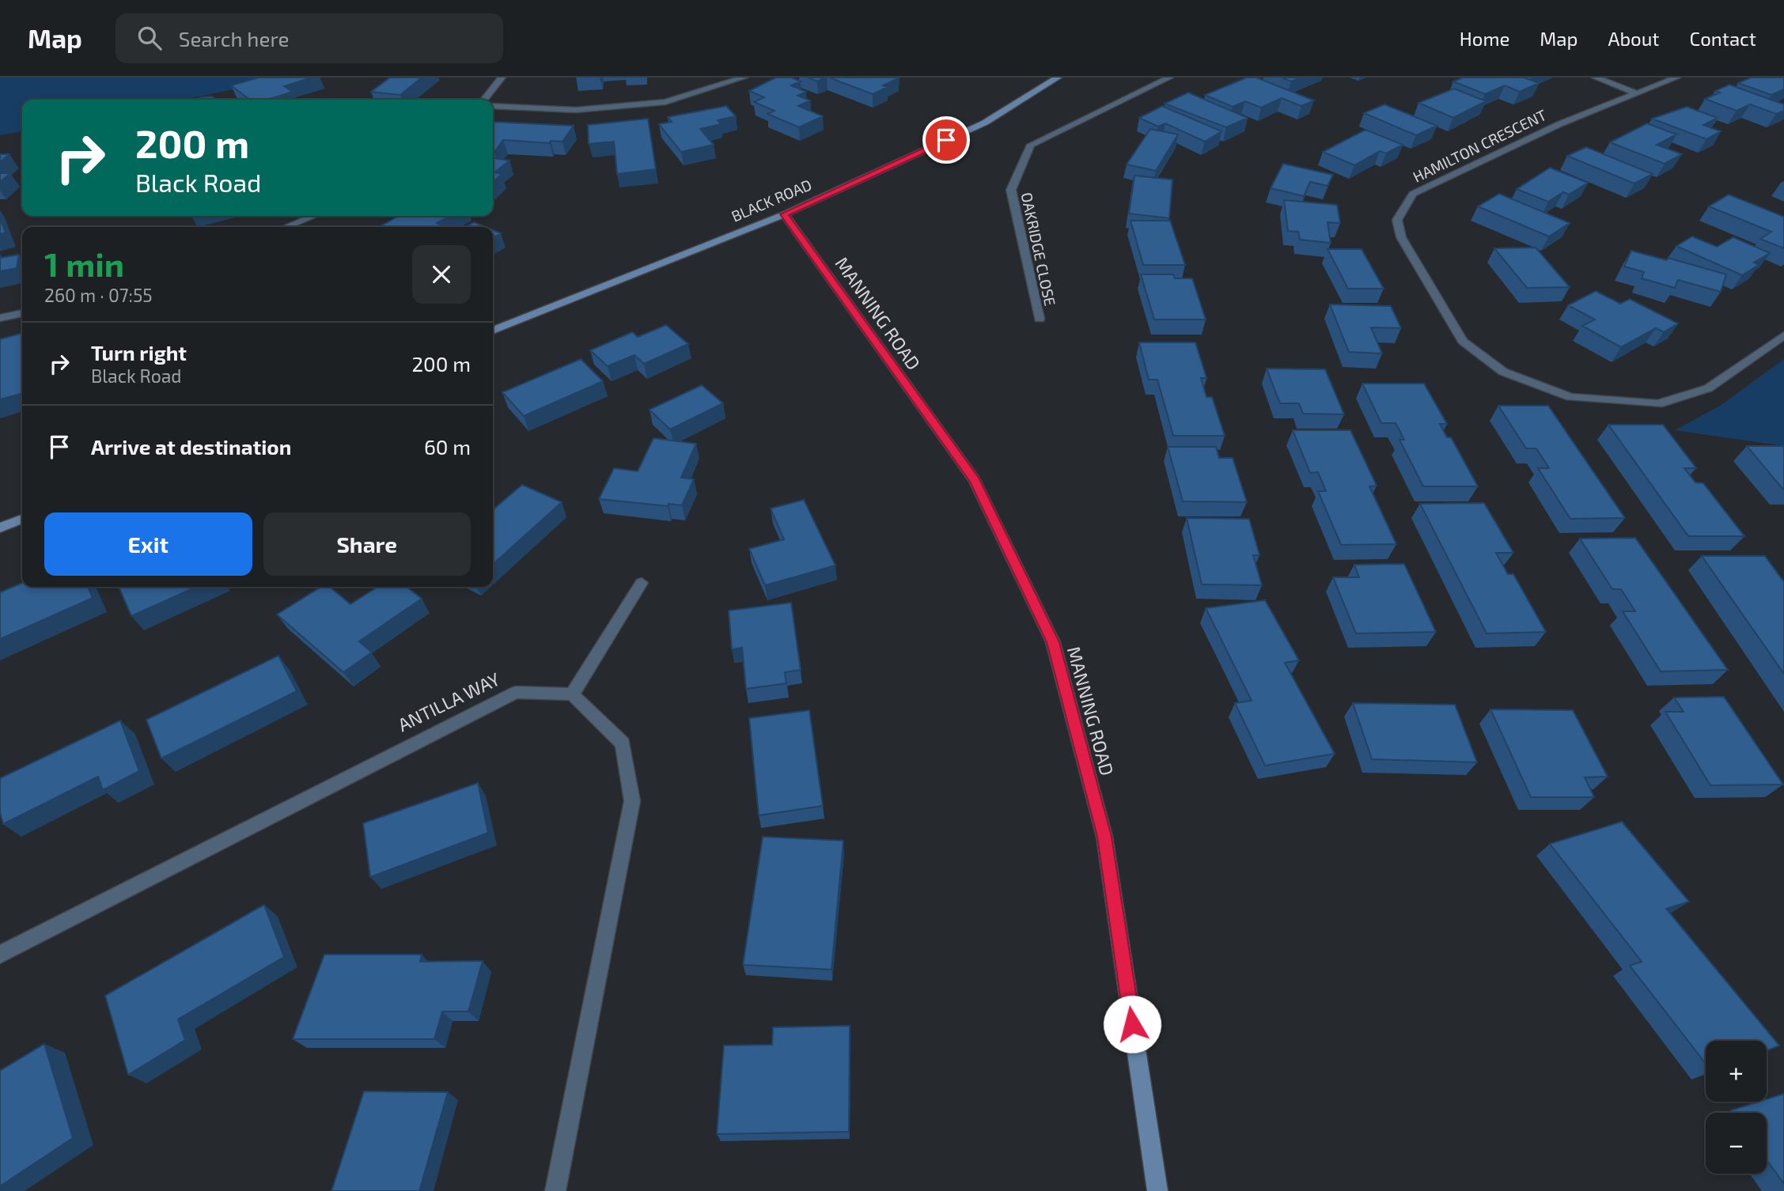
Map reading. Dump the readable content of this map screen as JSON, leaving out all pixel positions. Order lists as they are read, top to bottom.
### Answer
{
  "streets": {
    "street": [
      "HAMILTON CRESCENT",
      "BLACK ROAD",
      "OAKRIDGE CLOSE",
      "MANNING ROAD",
      "ANTILLA WAY"
    ]
  },
  "crossings": [
    ["BLACK ROAD", "MANNING ROAD"]
  ],
  "page": {
    "header": "Map",
    "search": "Search here",
    "nav": [
      "Home",
      "Map",
      "About",
      "Contact"
    ],
    "turn": ["200 m", "Black Road"],
    "heading": ["1 min", "260 m · 07:55"],
    "list": [
      {
        "name": "Turn right",
        "note": "Black Road",
        "value": "200 m"
      },
      {
        "name": "Arrive at destination",
        "value": "60 m"
      }
    ],
    "buttons": ["Exit", "Share"],
    "map_buttons": ["+", "−"]
  }
}
